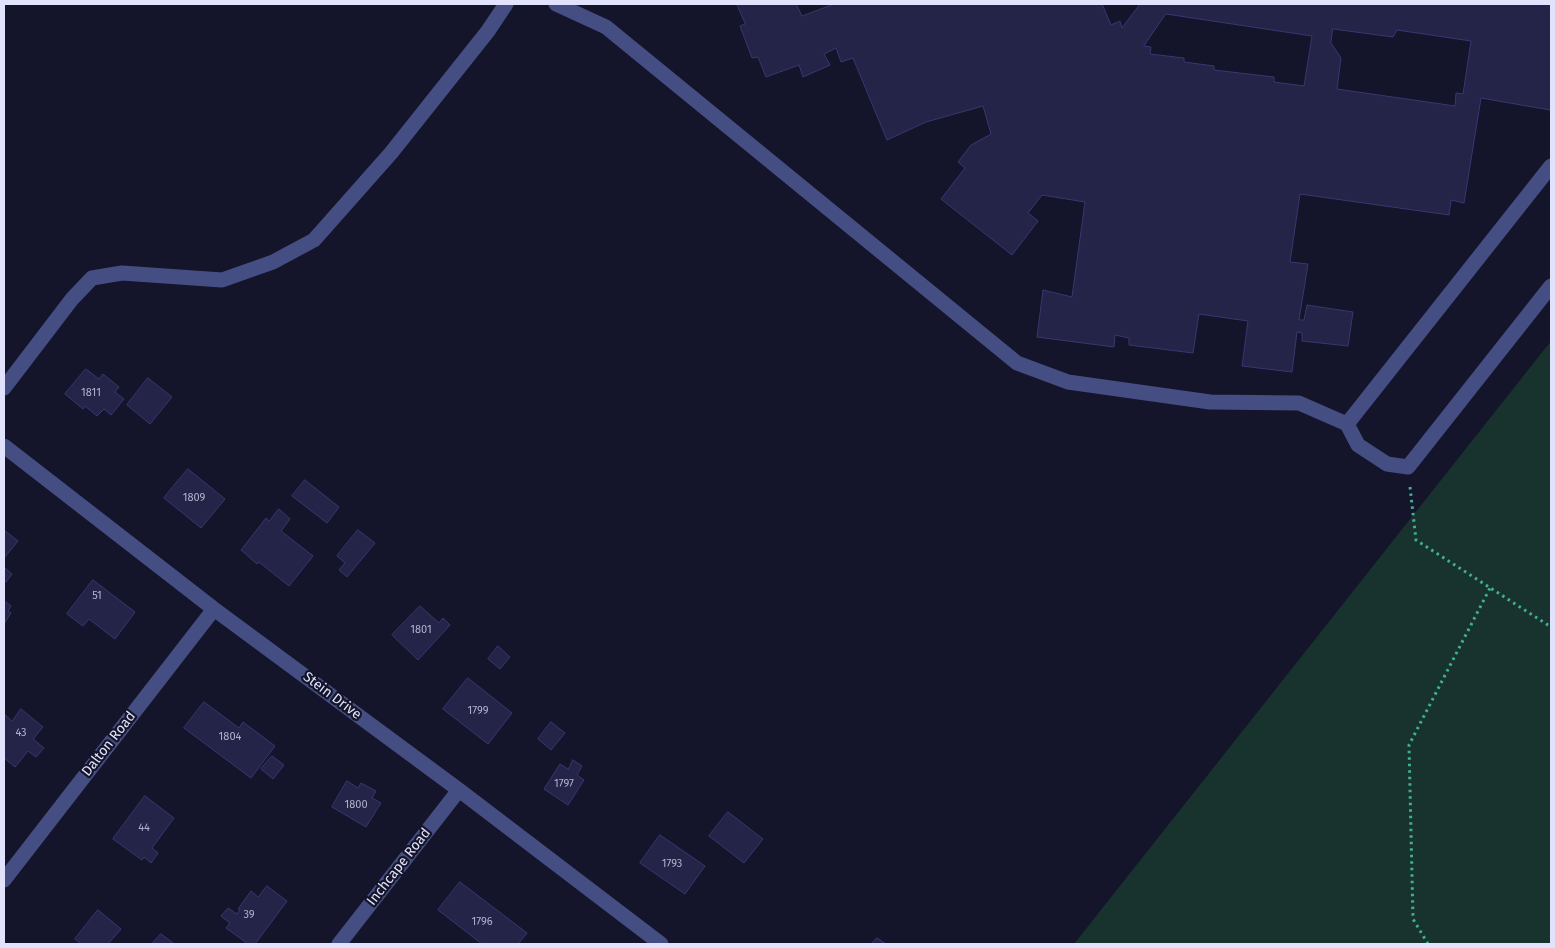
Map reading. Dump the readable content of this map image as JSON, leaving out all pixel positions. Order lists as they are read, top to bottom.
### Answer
{
  "streets": {
    "street": ["Stein Drive", "Dalton Road", "Inchcape Road"]
  },
  "crossings": [
    ["Stein Drive", "Dalton Road"],
    ["Stein Drive", "Inchcape Road"]
  ],
  "house_numbers": [
    "1811",
    "1809",
    "51",
    "1801",
    "1799",
    "43",
    "1804",
    "1797",
    "1800",
    "44",
    "1793",
    "39",
    "1796"
  ]
}
